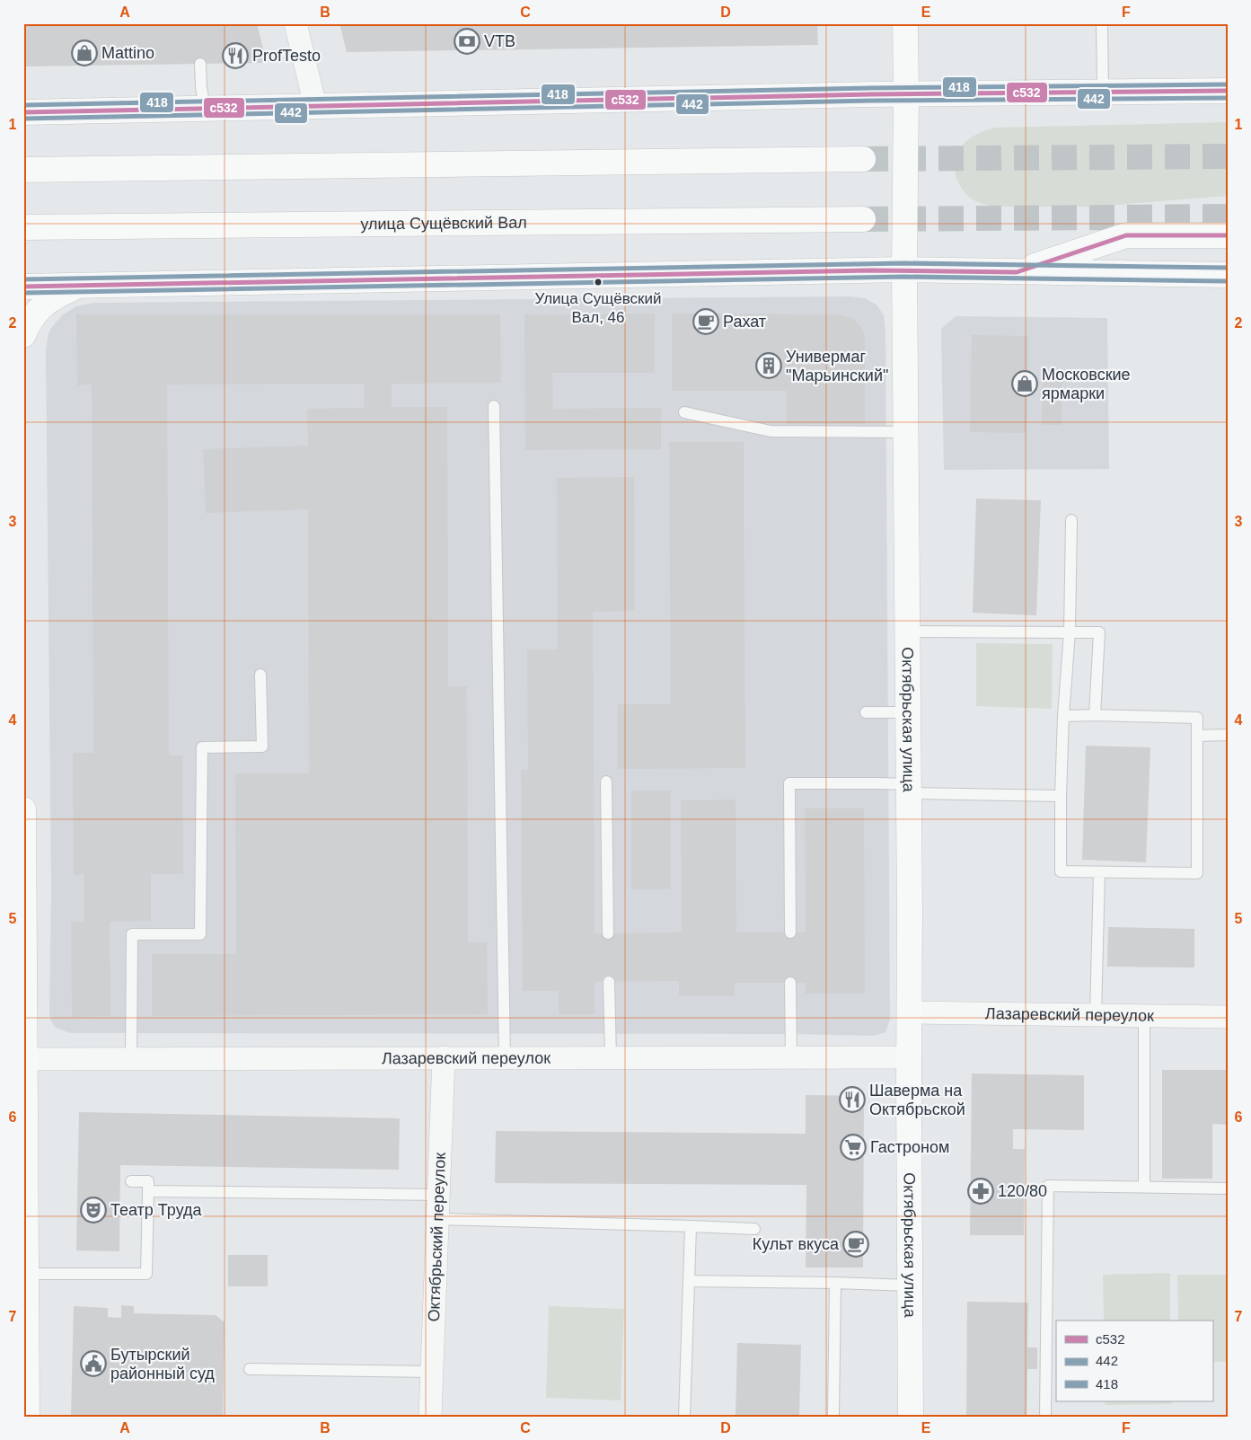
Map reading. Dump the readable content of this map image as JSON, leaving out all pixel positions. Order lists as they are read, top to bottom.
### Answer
{
  "streets": {
    "main road": ["улица Сущёвский Вал", "Октябрьская улица"],
    "street": ["Лазаревский переулок", "Октябрьский переулок"]
  },
  "crossings": [
    ["Октябрьская улица", "Лазаревский переулок"],
    ["Лазаревский переулок", "Октябрьский переулок"]
  ],
  "places": {
    "bank": ["VTB"],
    "shop": ["Mattino", "Московские ярмарки"],
    "restaurant": ["ProfTesto", "Шаверма на Октябрьской"],
    "other": ["Улица Сущёвский Вал, 46"],
    "cafe": ["Рахат", "Культ вкуса"],
    "building": ["Универмаг \"Марьинский\""],
    "supermarket": ["Гастроном"],
    "pharmacy": ["120/80"],
    "theatre": ["Театр Труда"],
    "public building": ["Бутырский районный суд"]
  },
  "lines": ["transit line 418", "transit line с532", "transit line 442"],
  "legend": ["с532", "442", "418"],
  "grid": {
    "columns": [
      "A",
      "B",
      "C",
      "D",
      "E",
      "F"
    ],
    "rows": [
      "1",
      "2",
      "3",
      "4",
      "5",
      "6",
      "7"
    ]
  }
}
